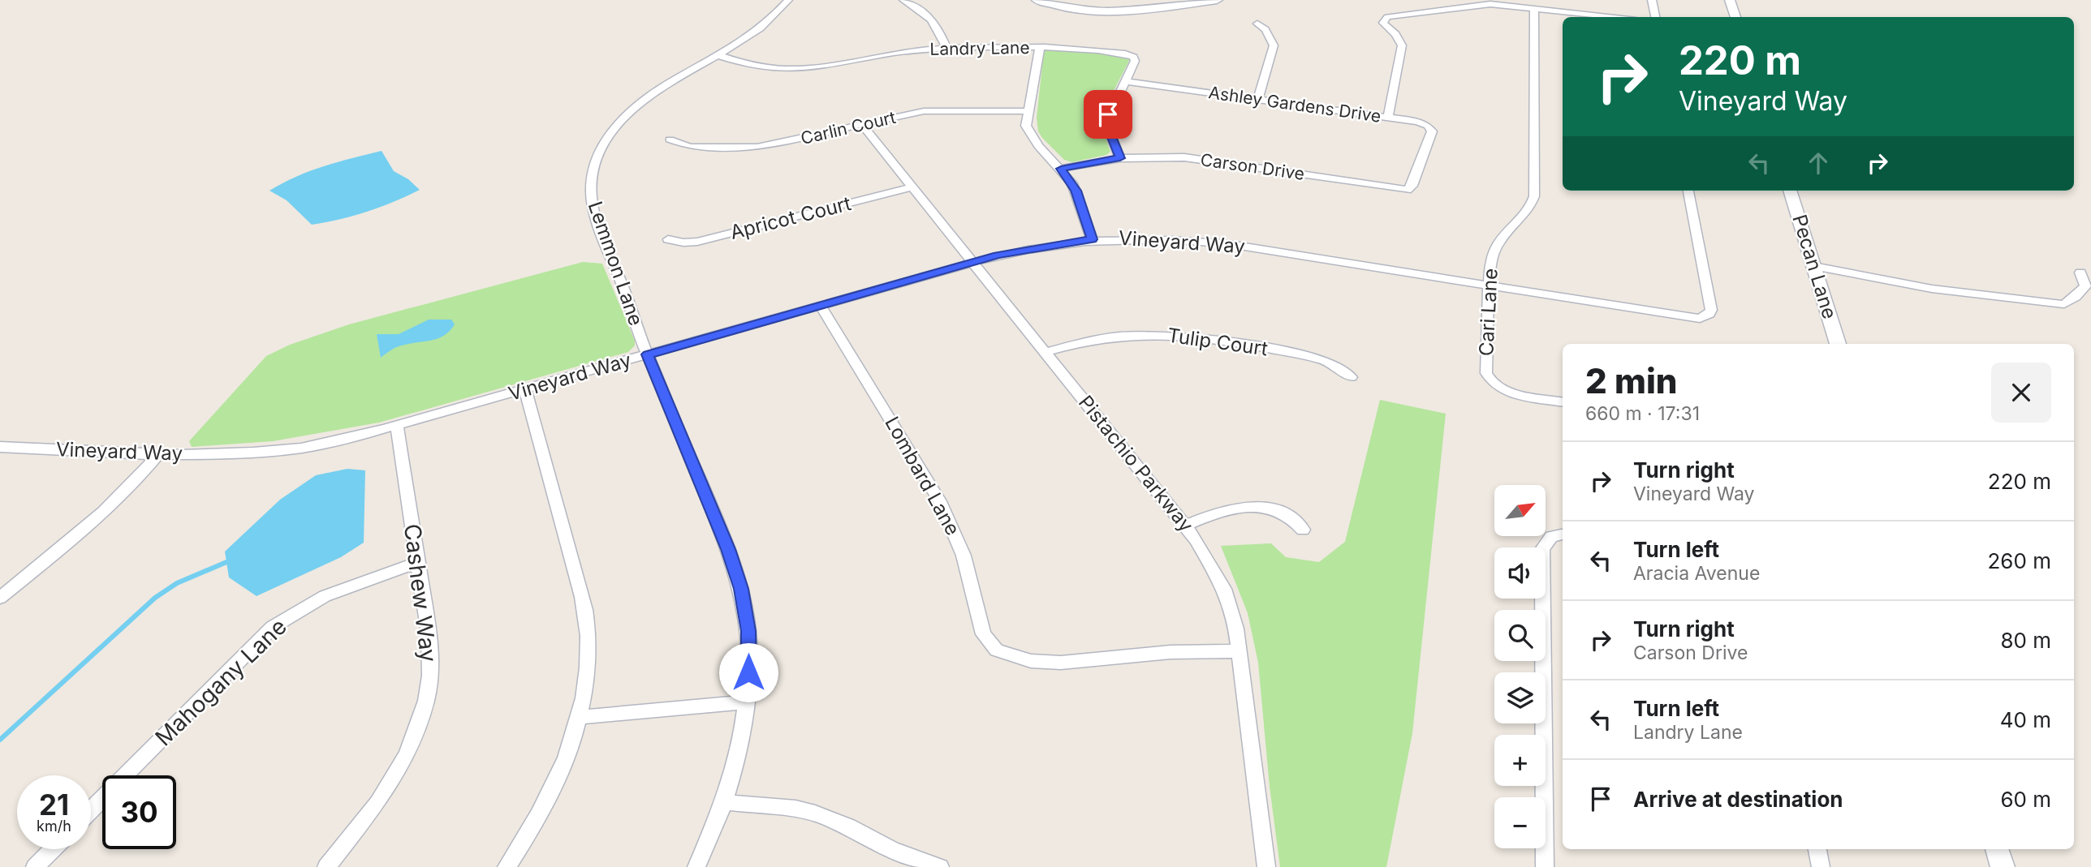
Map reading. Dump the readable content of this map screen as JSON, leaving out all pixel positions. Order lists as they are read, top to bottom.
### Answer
{
  "streets": {
    "street": [
      "Landry Lane",
      "Ashley Gardens Drive",
      "Carlin Court",
      "Carson Drive",
      "Apricot Court",
      "Vineyard Way",
      "Lemmon Lane",
      "Pecan Lane",
      "Cari Lane",
      "Tulip Court",
      "Pistachio Parkway",
      "Lombard Lane",
      "Cashew Way",
      "Mahogany Lane"
    ]
  },
  "crossings": [
    ["Landry Lane", "Ashley Gardens Drive"],
    ["Landry Lane", "Carson Drive"],
    ["Landry Lane", "Lemmon Lane"],
    ["Ashley Gardens Drive", "Carson Drive"],
    ["Carlin Court", "Pistachio Parkway"],
    ["Apricot Court", "Pistachio Parkway"],
    ["Vineyard Way", "Lemmon Lane"],
    ["Vineyard Way", "Cari Lane"],
    ["Vineyard Way", "Pistachio Parkway"],
    ["Vineyard Way", "Lombard Lane"],
    ["Vineyard Way", "Cashew Way"],
    ["Tulip Court", "Pistachio Parkway"],
    ["Pistachio Parkway", "Lombard Lane"],
    ["Cashew Way", "Mahogany Lane"]
  ],
  "north": "top right",
  "page": {
    "turn": ["220 m", "Vineyard Way"],
    "heading": ["2 min", "660 m · 17:31"],
    "list": [
      {
        "name": "Turn right",
        "note": "Vineyard Way",
        "value": "220 m"
      },
      {
        "name": "Turn left",
        "note": "Aracia Avenue",
        "value": "260 m"
      },
      {
        "name": "Turn right",
        "note": "Carson Drive",
        "value": "80 m"
      },
      {
        "name": "Turn left",
        "note": "Landry Lane",
        "value": "40 m"
      },
      {
        "name": "Arrive at destination",
        "value": "60 m"
      }
    ],
    "map_buttons": ["+", "−"],
    "speed": "21 km/h",
    "limit": "30"
  }
}
